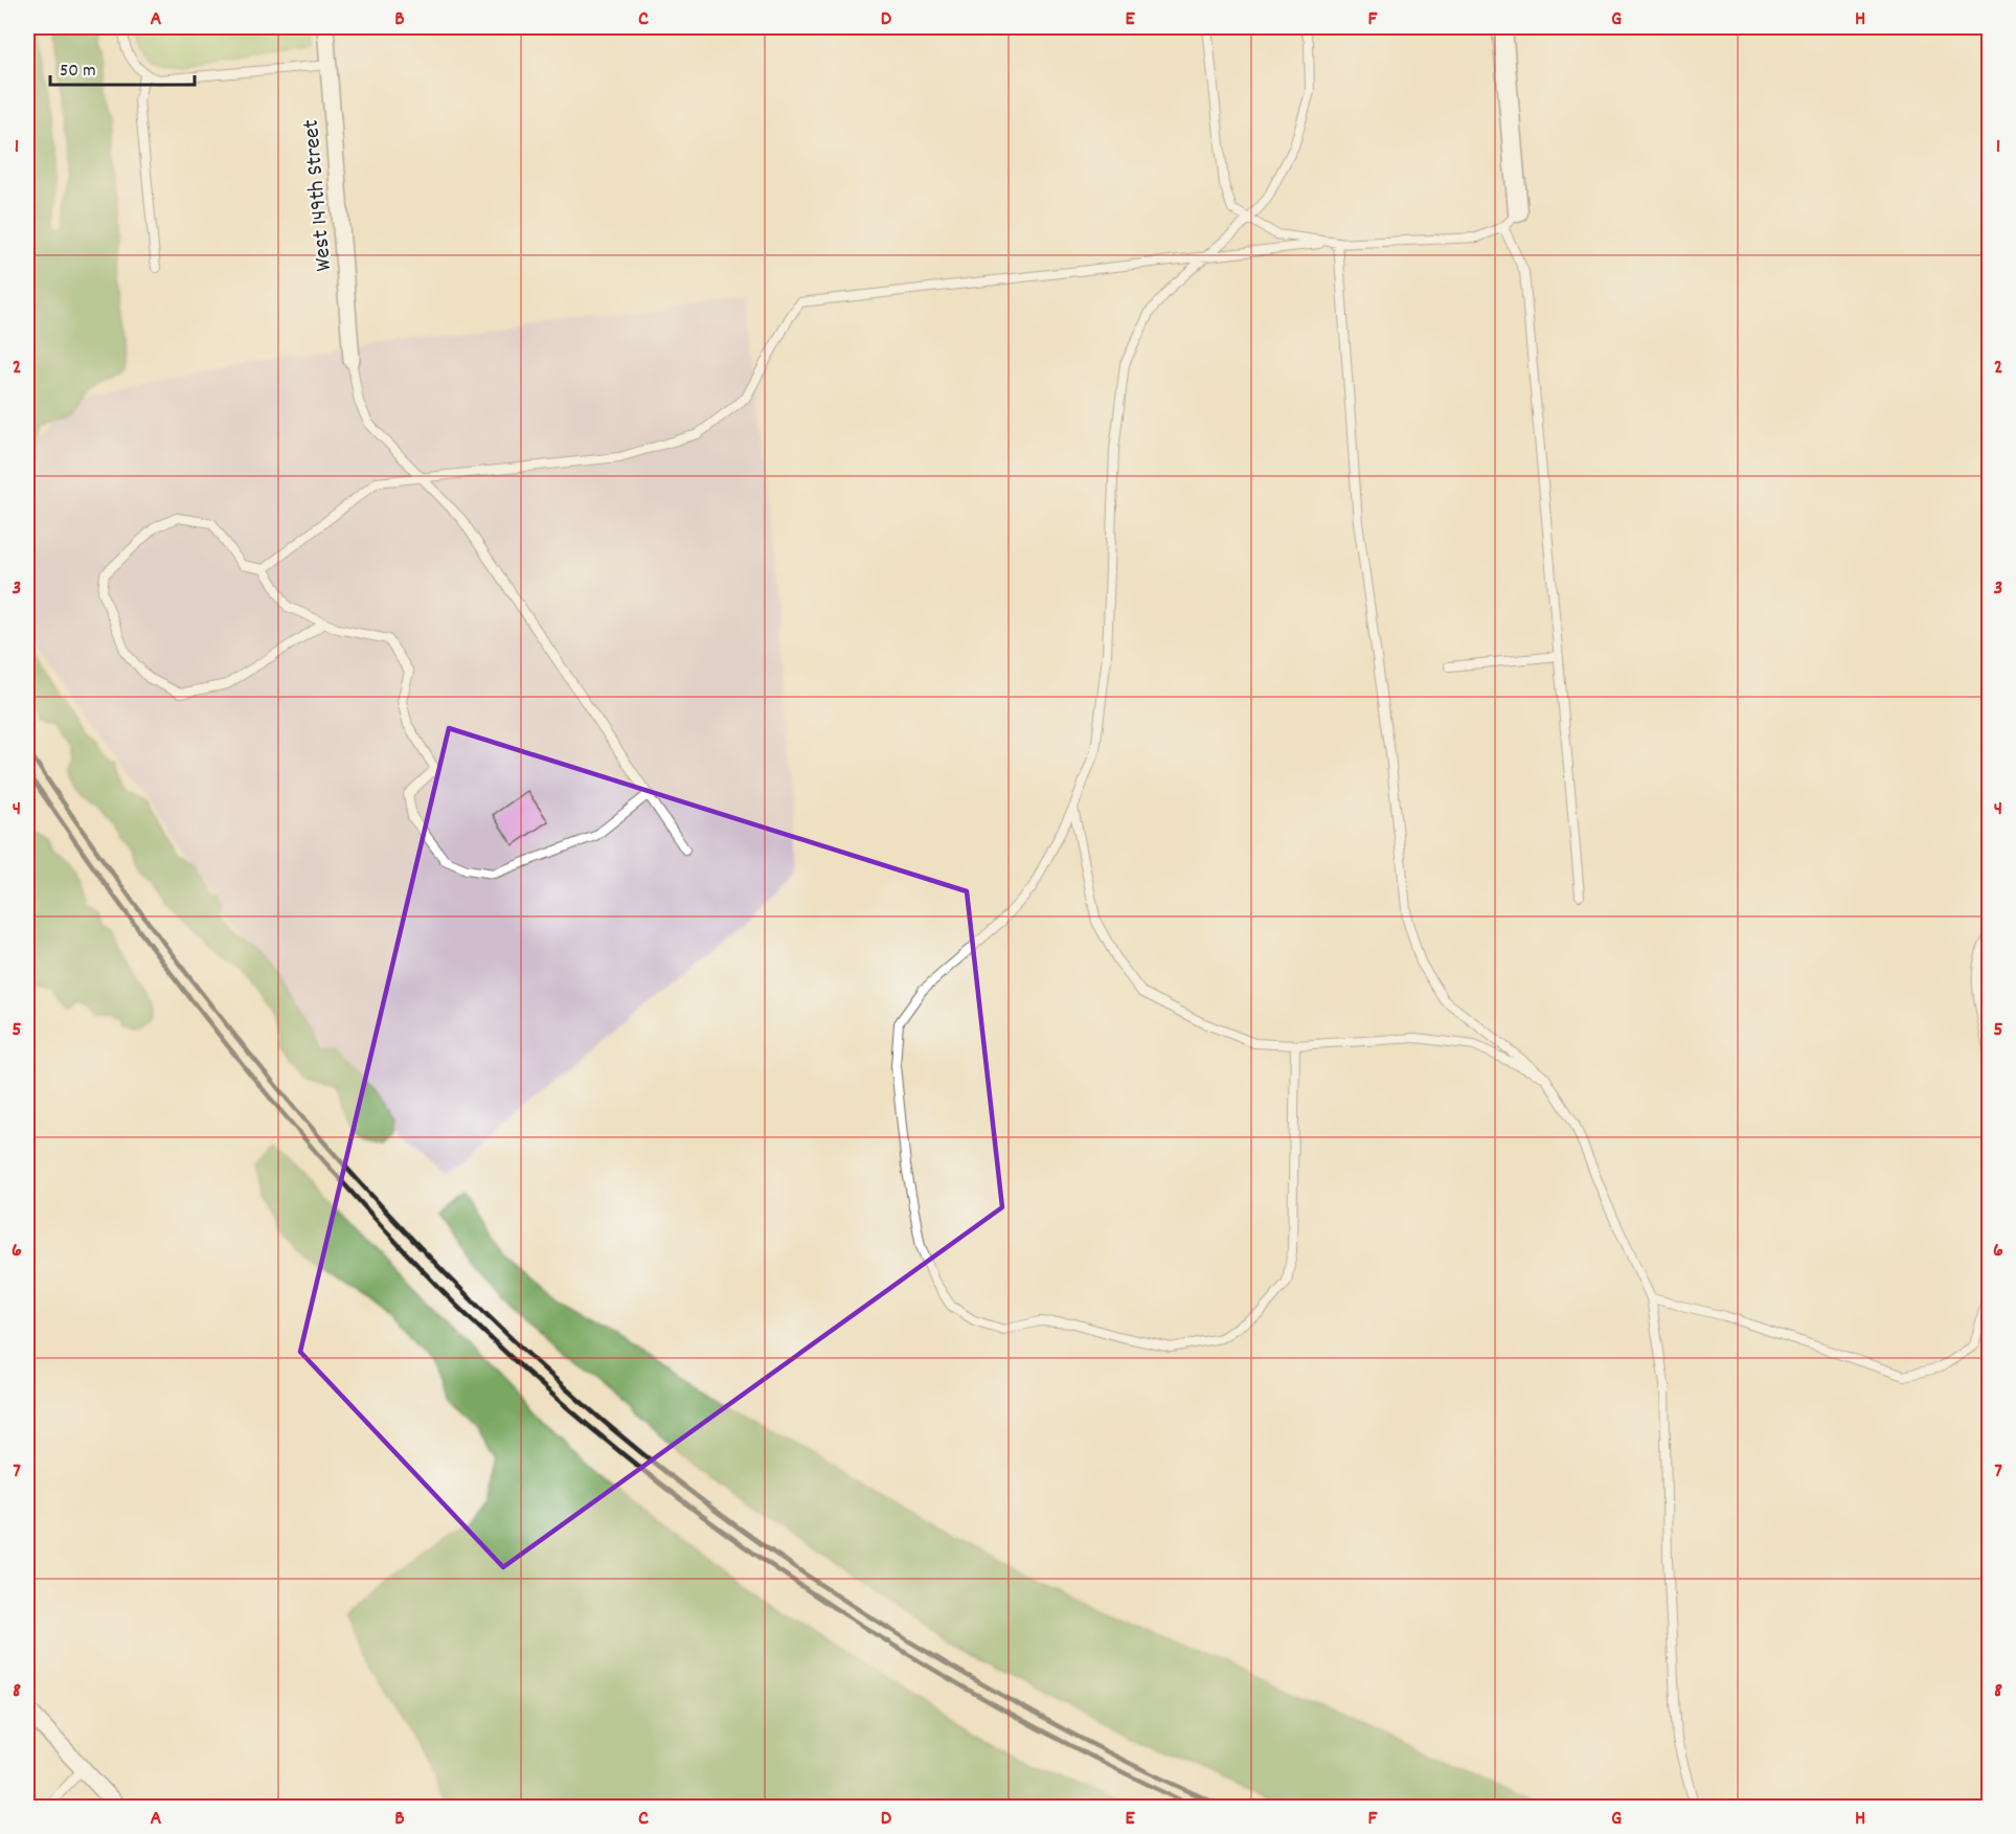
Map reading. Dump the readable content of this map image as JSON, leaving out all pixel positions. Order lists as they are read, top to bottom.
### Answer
{
  "streets": {
    "street": ["West 149th Street"]
  },
  "scale_bar": "50 m",
  "grid": {
    "columns": [
      "A",
      "B",
      "C",
      "D",
      "E",
      "F",
      "G",
      "H"
    ],
    "rows": [
      "1",
      "2",
      "3",
      "4",
      "5",
      "6",
      "7",
      "8"
    ]
  }
}
